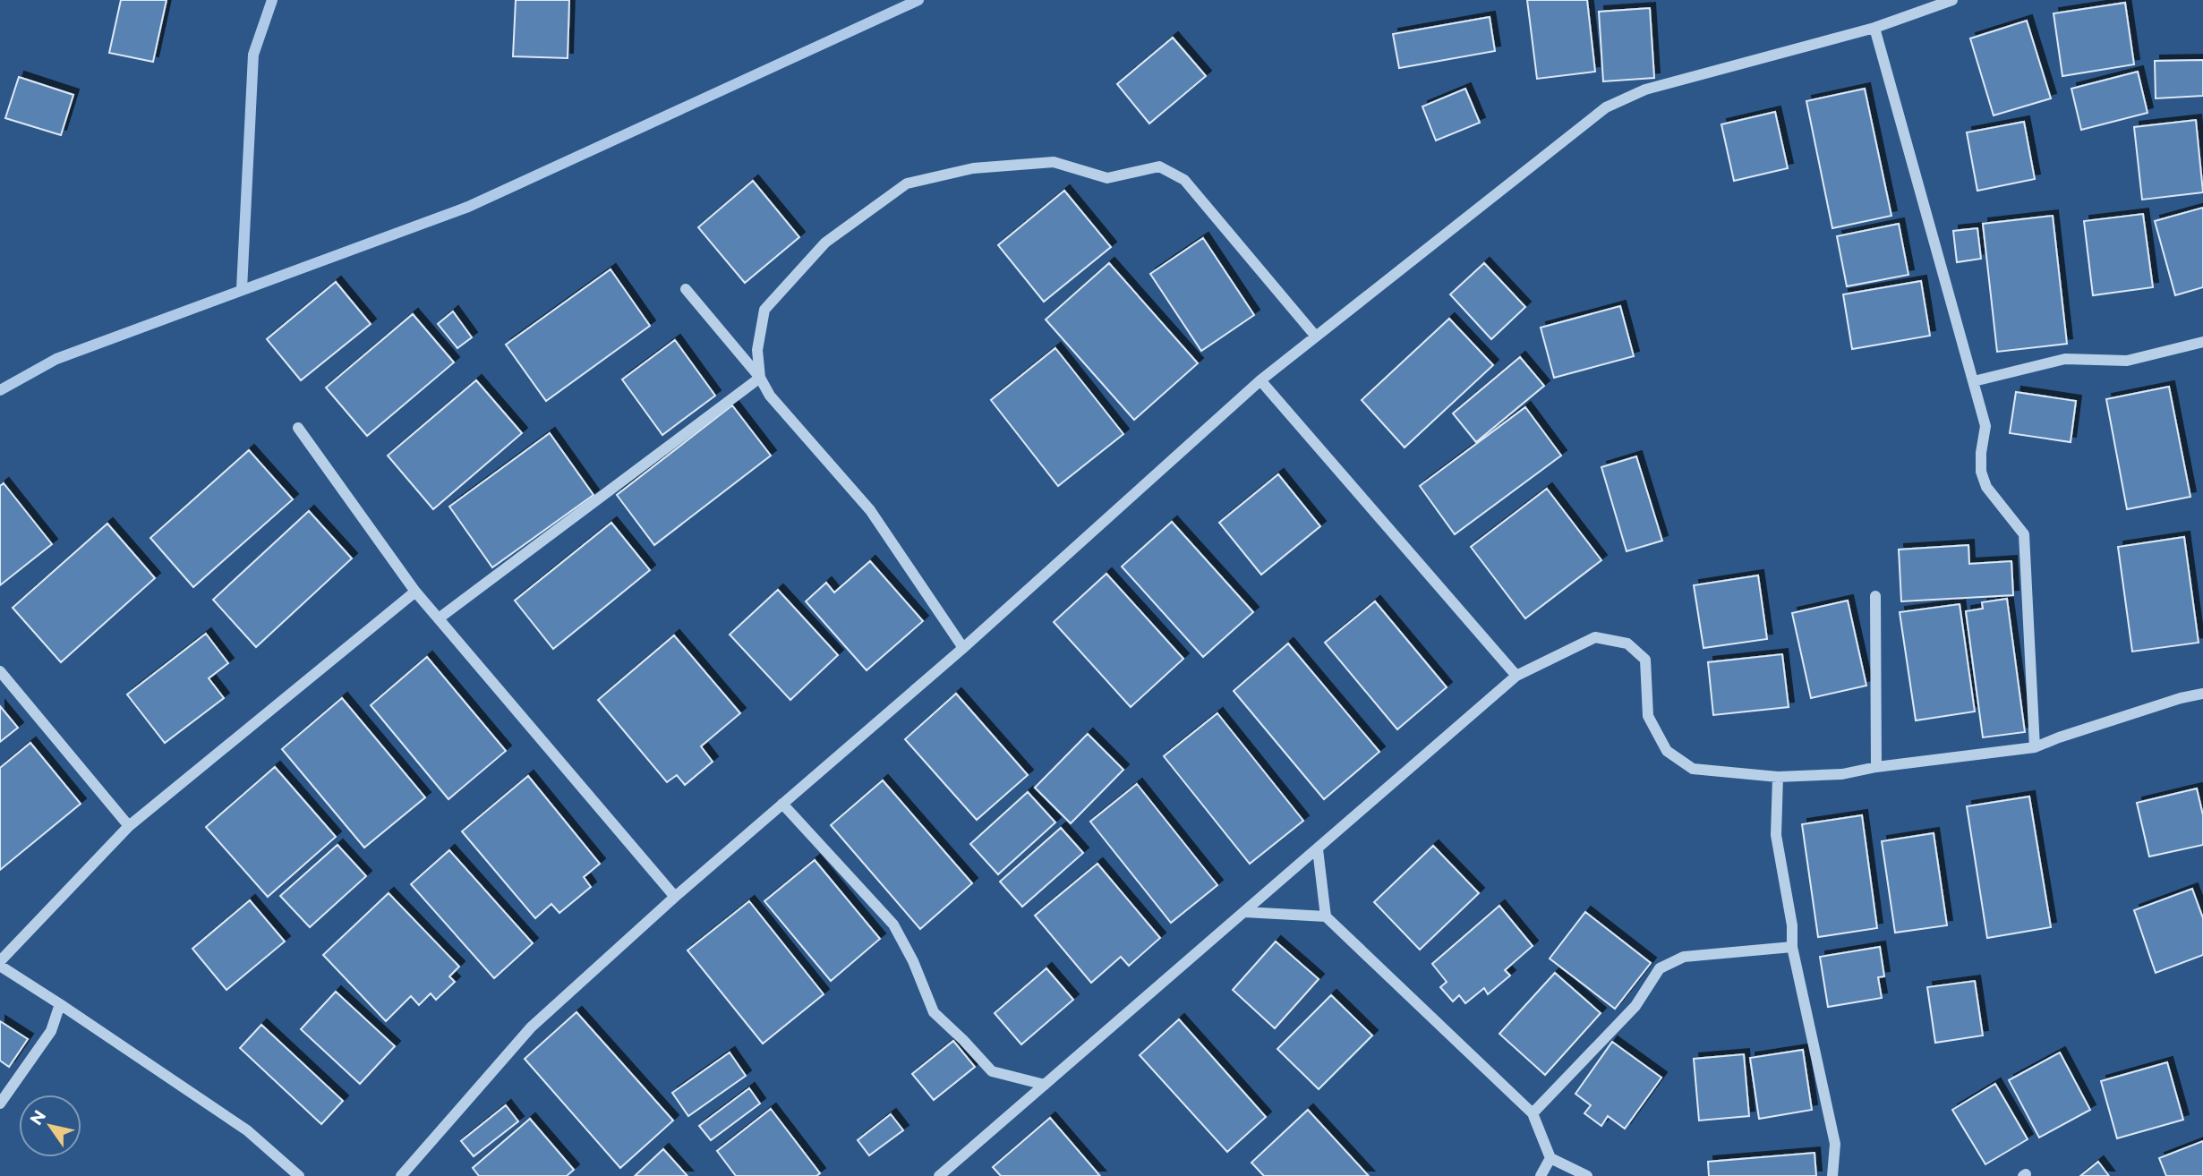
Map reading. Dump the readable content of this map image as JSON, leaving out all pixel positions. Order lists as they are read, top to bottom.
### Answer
{
  "north": "top left"
}
